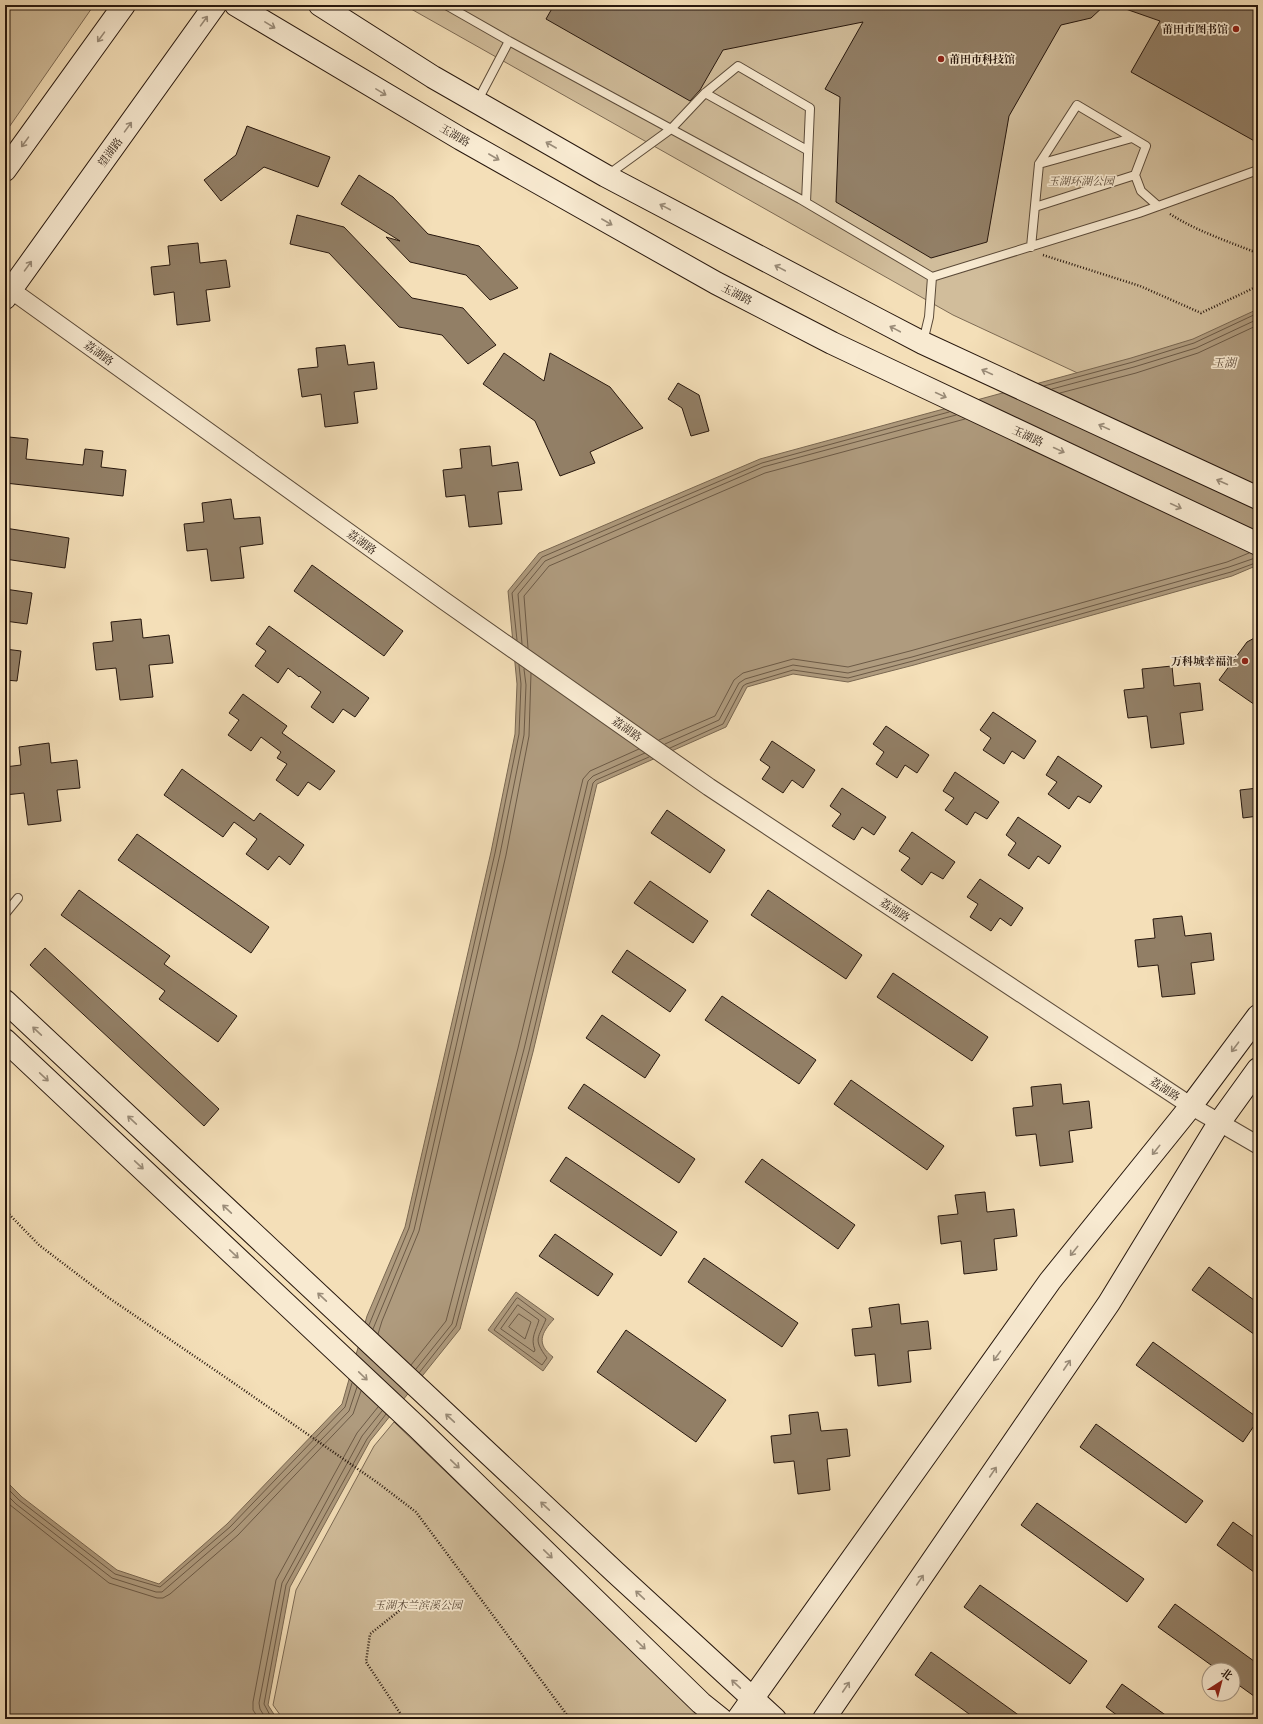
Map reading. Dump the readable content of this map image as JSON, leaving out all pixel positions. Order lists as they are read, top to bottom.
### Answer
{
  "streets": {
    "main road": ["玉湖路", "望湖路"],
    "street": ["荔湖路"]
  },
  "crossings": [
    ["望湖路", "荔湖路"]
  ],
  "water": ["玉湖"],
  "parks": ["玉湖环湖公园", "玉湖木兰滨溪公园"],
  "places": ["莆田市图书馆", "莆田市科技馆", "万科城幸福汇"],
  "north": "top right"
}
